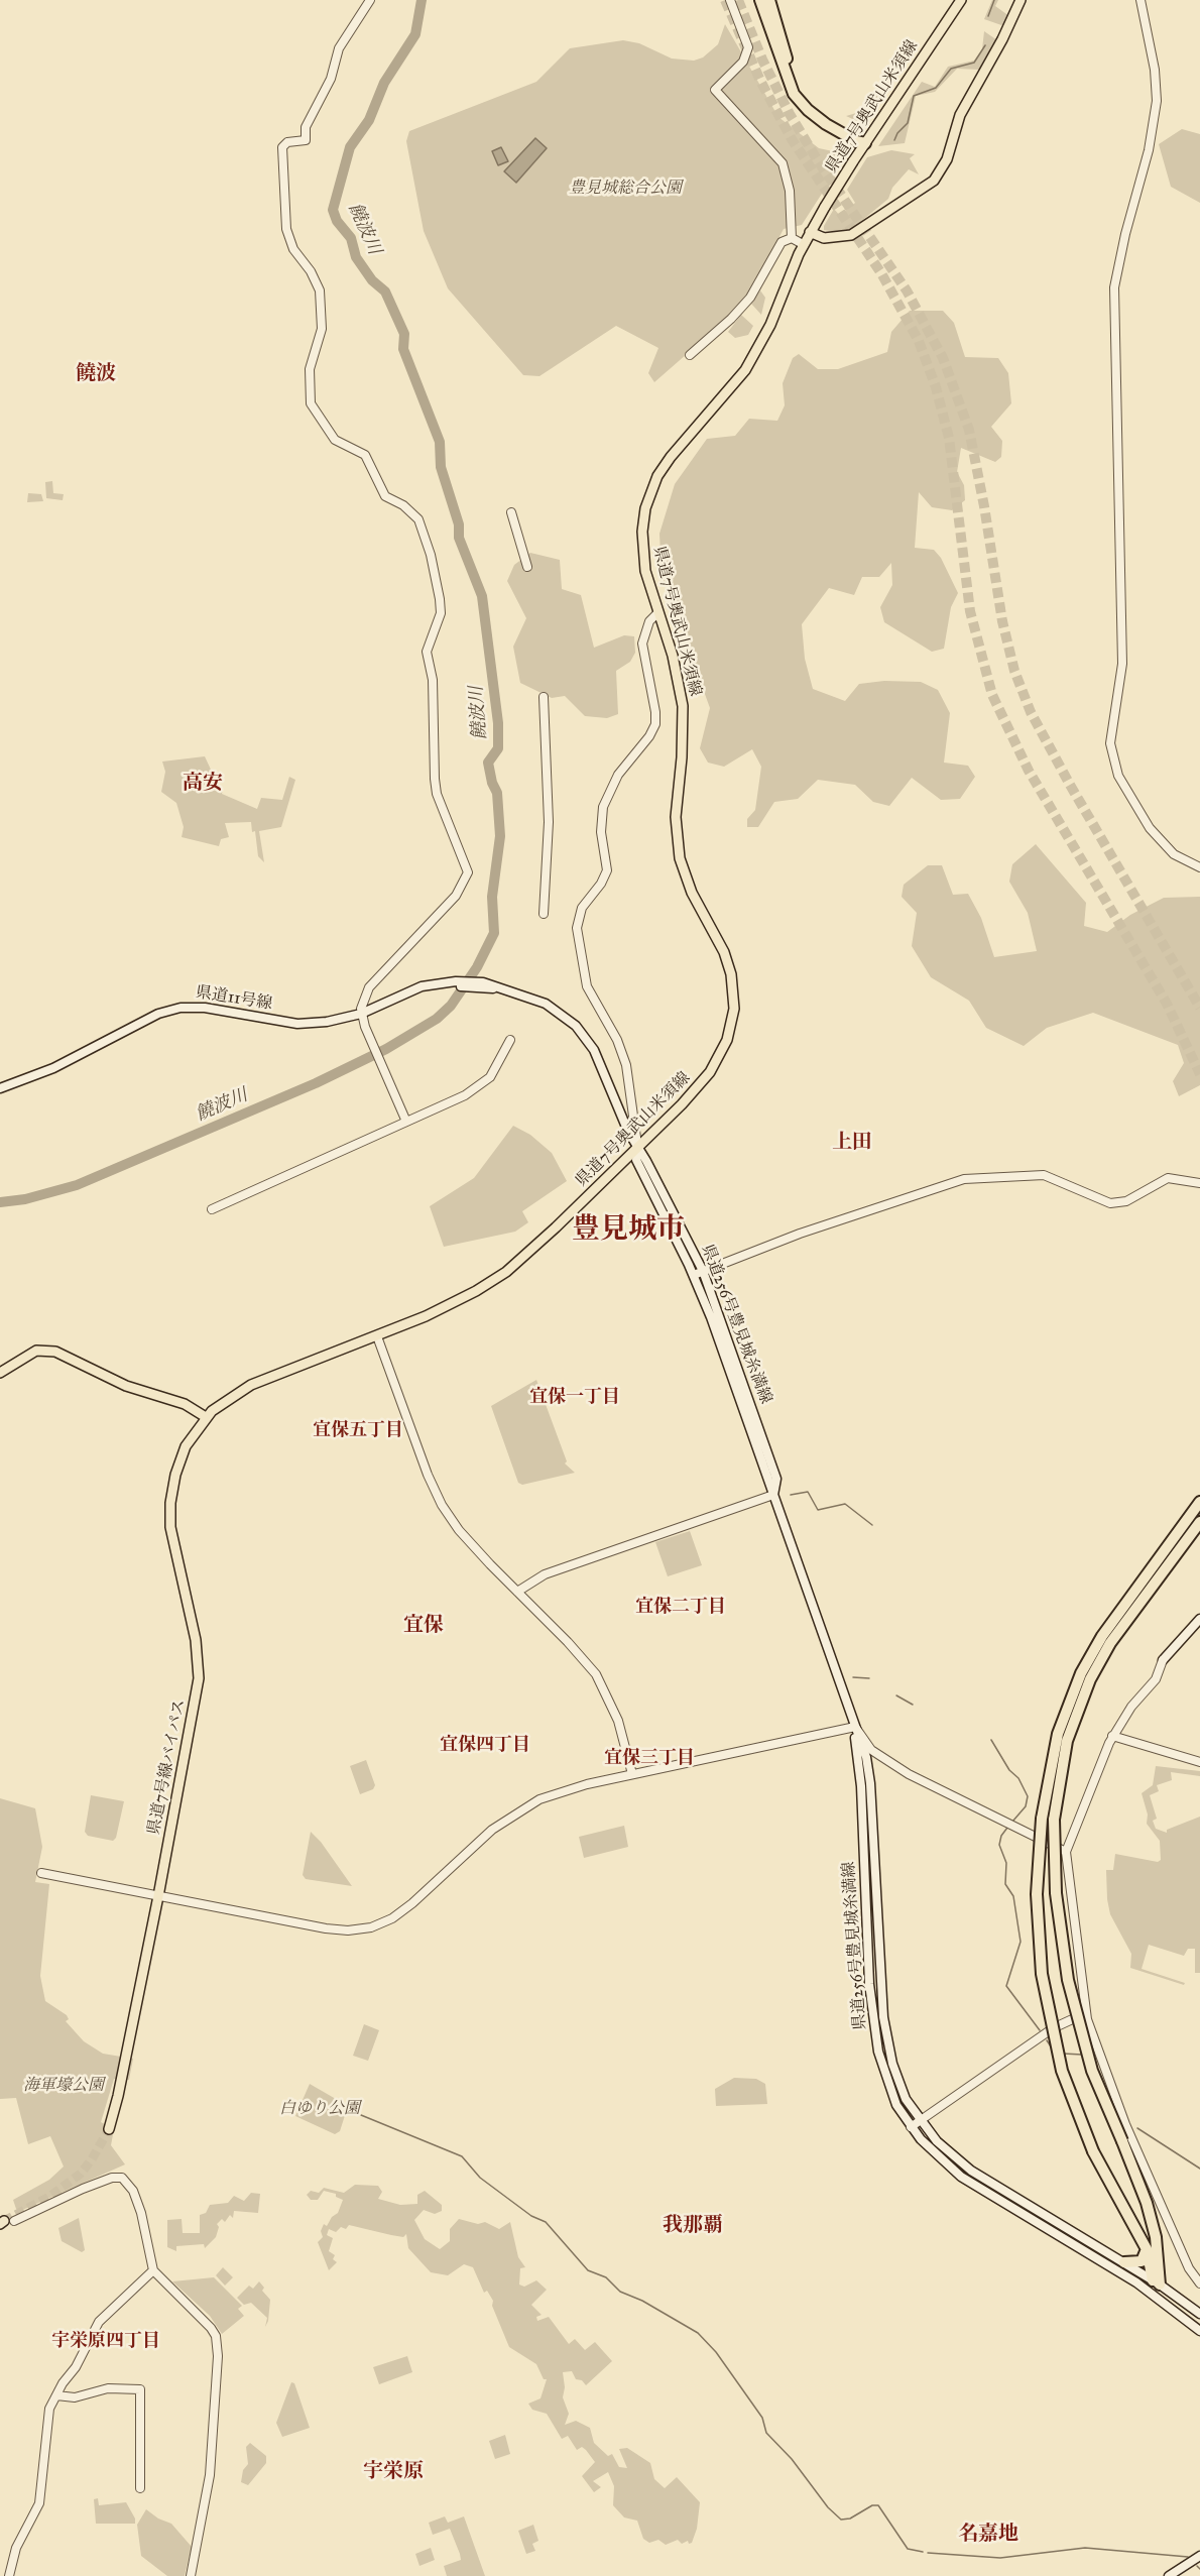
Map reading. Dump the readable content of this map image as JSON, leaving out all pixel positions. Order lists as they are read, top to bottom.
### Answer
{
  "streets": {
    "main road": [
      "県道7号奥武山米須線",
      "県道11号線",
      "県道256号豊見城糸満線",
      "県道7号線バイパス"
    ]
  },
  "crossings": [
    ["県道7号奥武山米須線", "県道11号線"],
    ["県道7号奥武山米須線", "県道256号豊見城糸満線"],
    ["県道7号奥武山米須線", "県道7号線バイパス"],
    ["県道11号線", "県道256号豊見城糸満線"]
  ],
  "districts": [
    "饒波",
    "高安",
    "上田",
    "豊見城市",
    "宜保一丁目",
    "宜保五丁目",
    "宜保二丁目",
    "宜保",
    "宜保四丁目",
    "宜保三丁目",
    "我那覇",
    "宇栄原四丁目",
    "宇栄原",
    "名嘉地"
  ],
  "water": ["饒波川"],
  "parks": ["豊見城総合公園", "海軍壕公園", "白ゆり公園"]
}
